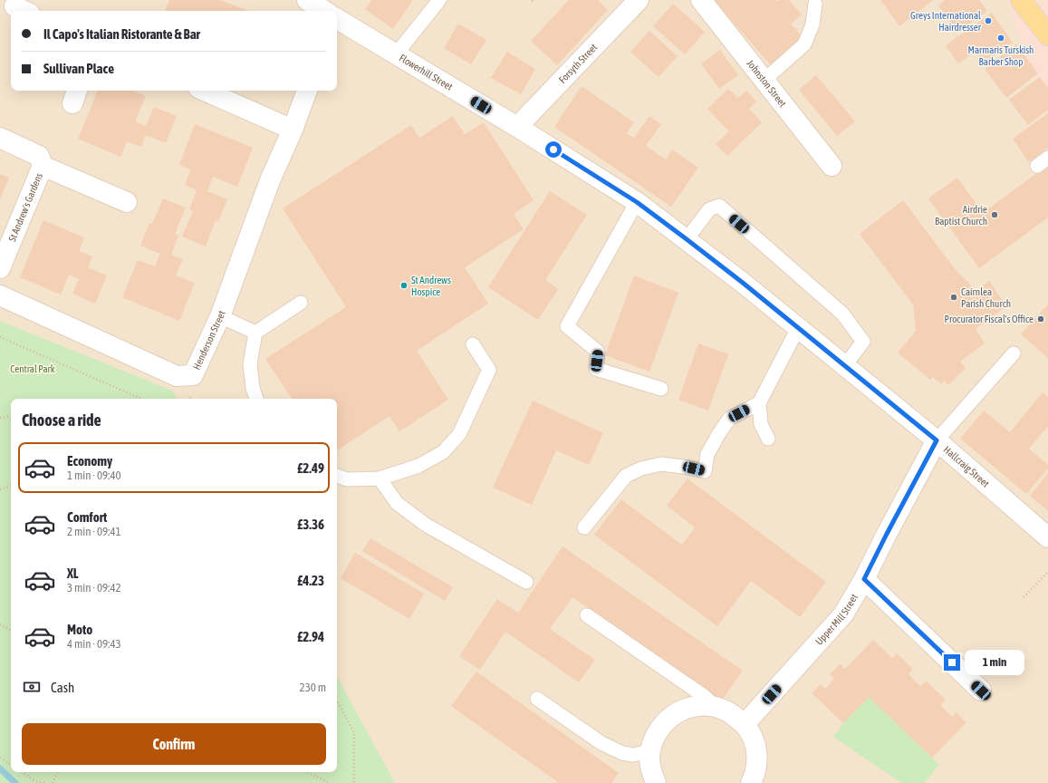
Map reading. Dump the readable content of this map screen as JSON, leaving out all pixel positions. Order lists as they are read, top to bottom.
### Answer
{
  "streets": {
    "street": [
      "Forsyth Street",
      "Flowerhill Street",
      "Johnston Street",
      "St Andrew's Gardens",
      "Henderson Street",
      "Hallcraig Street",
      "Upper Mill Street"
    ]
  },
  "crossings": [
    ["Forsyth Street", "Flowerhill Street"],
    ["Forsyth Street", "Hallcraig Street"],
    ["Flowerhill Street", "Hallcraig Street"],
    ["Hallcraig Street", "Upper Mill Street"]
  ],
  "parks": ["Central Park"],
  "places": [
    "Greys International Hairdresser",
    "Marmaris Turskish Barber Shop",
    "Airdrie Baptist Church",
    "St Andrews Hospice",
    "Cairnlea Parish Church",
    "Procurator Fiscal's Office"
  ],
  "page": {
    "banner": ["Il Capo's Italian Ristorante & Bar", "Sullivan Place"],
    "heading": "Choose a ride",
    "list": [
      {
        "name": "Economy",
        "note": "1 min · 09:40",
        "value": "£2.49"
      },
      {
        "name": "Comfort",
        "note": "2 min · 09:41",
        "value": "£3.36"
      },
      {
        "name": "XL",
        "note": "3 min · 09:42",
        "value": "£4.23"
      },
      {
        "name": "Moto",
        "note": "4 min · 09:43",
        "value": "£2.94"
      }
    ],
    "bubble": "1 min",
    "pay": ["Cash", "230 m"],
    "buttons": "Confirm"
  }
}
